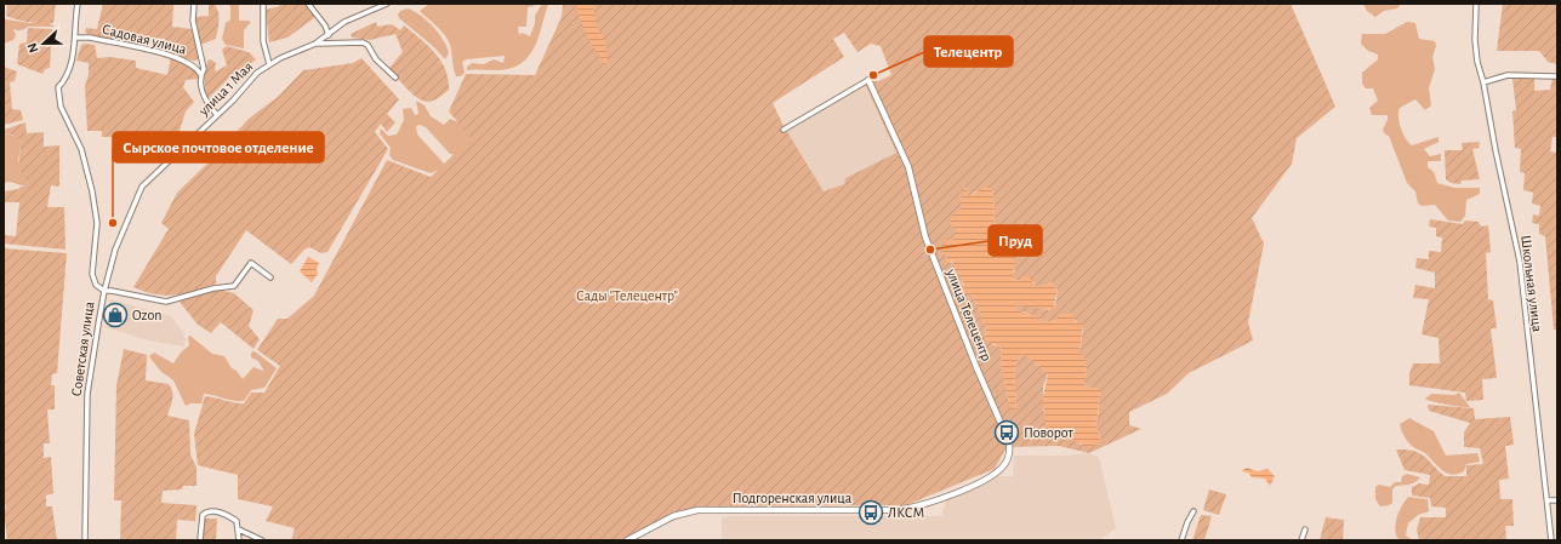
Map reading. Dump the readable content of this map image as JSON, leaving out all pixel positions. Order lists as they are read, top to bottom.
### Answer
{
  "streets": {
    "street": [
      "Садовая улица",
      "улица 1 Мая",
      "Школьная улица",
      "улица Телецентр",
      "Советская улица",
      "Подгоренская улица"
    ]
  },
  "crossings": [
    ["Садовая улица", "улица 1 Мая"],
    ["Садовая улица", "Советская улица"],
    ["улица 1 Мая", "Советская улица"],
    ["улица Телецентр", "Подгоренская улица"]
  ],
  "parks": ["Сады \"Телецентр\""],
  "places": {
    "other": ["Телецентр", "Сырское почтовое отделение", "Пруд"],
    "shop": ["Ozon"],
    "bus stop": ["Поворот", "ЛКСМ"]
  },
  "north": "left"
}
